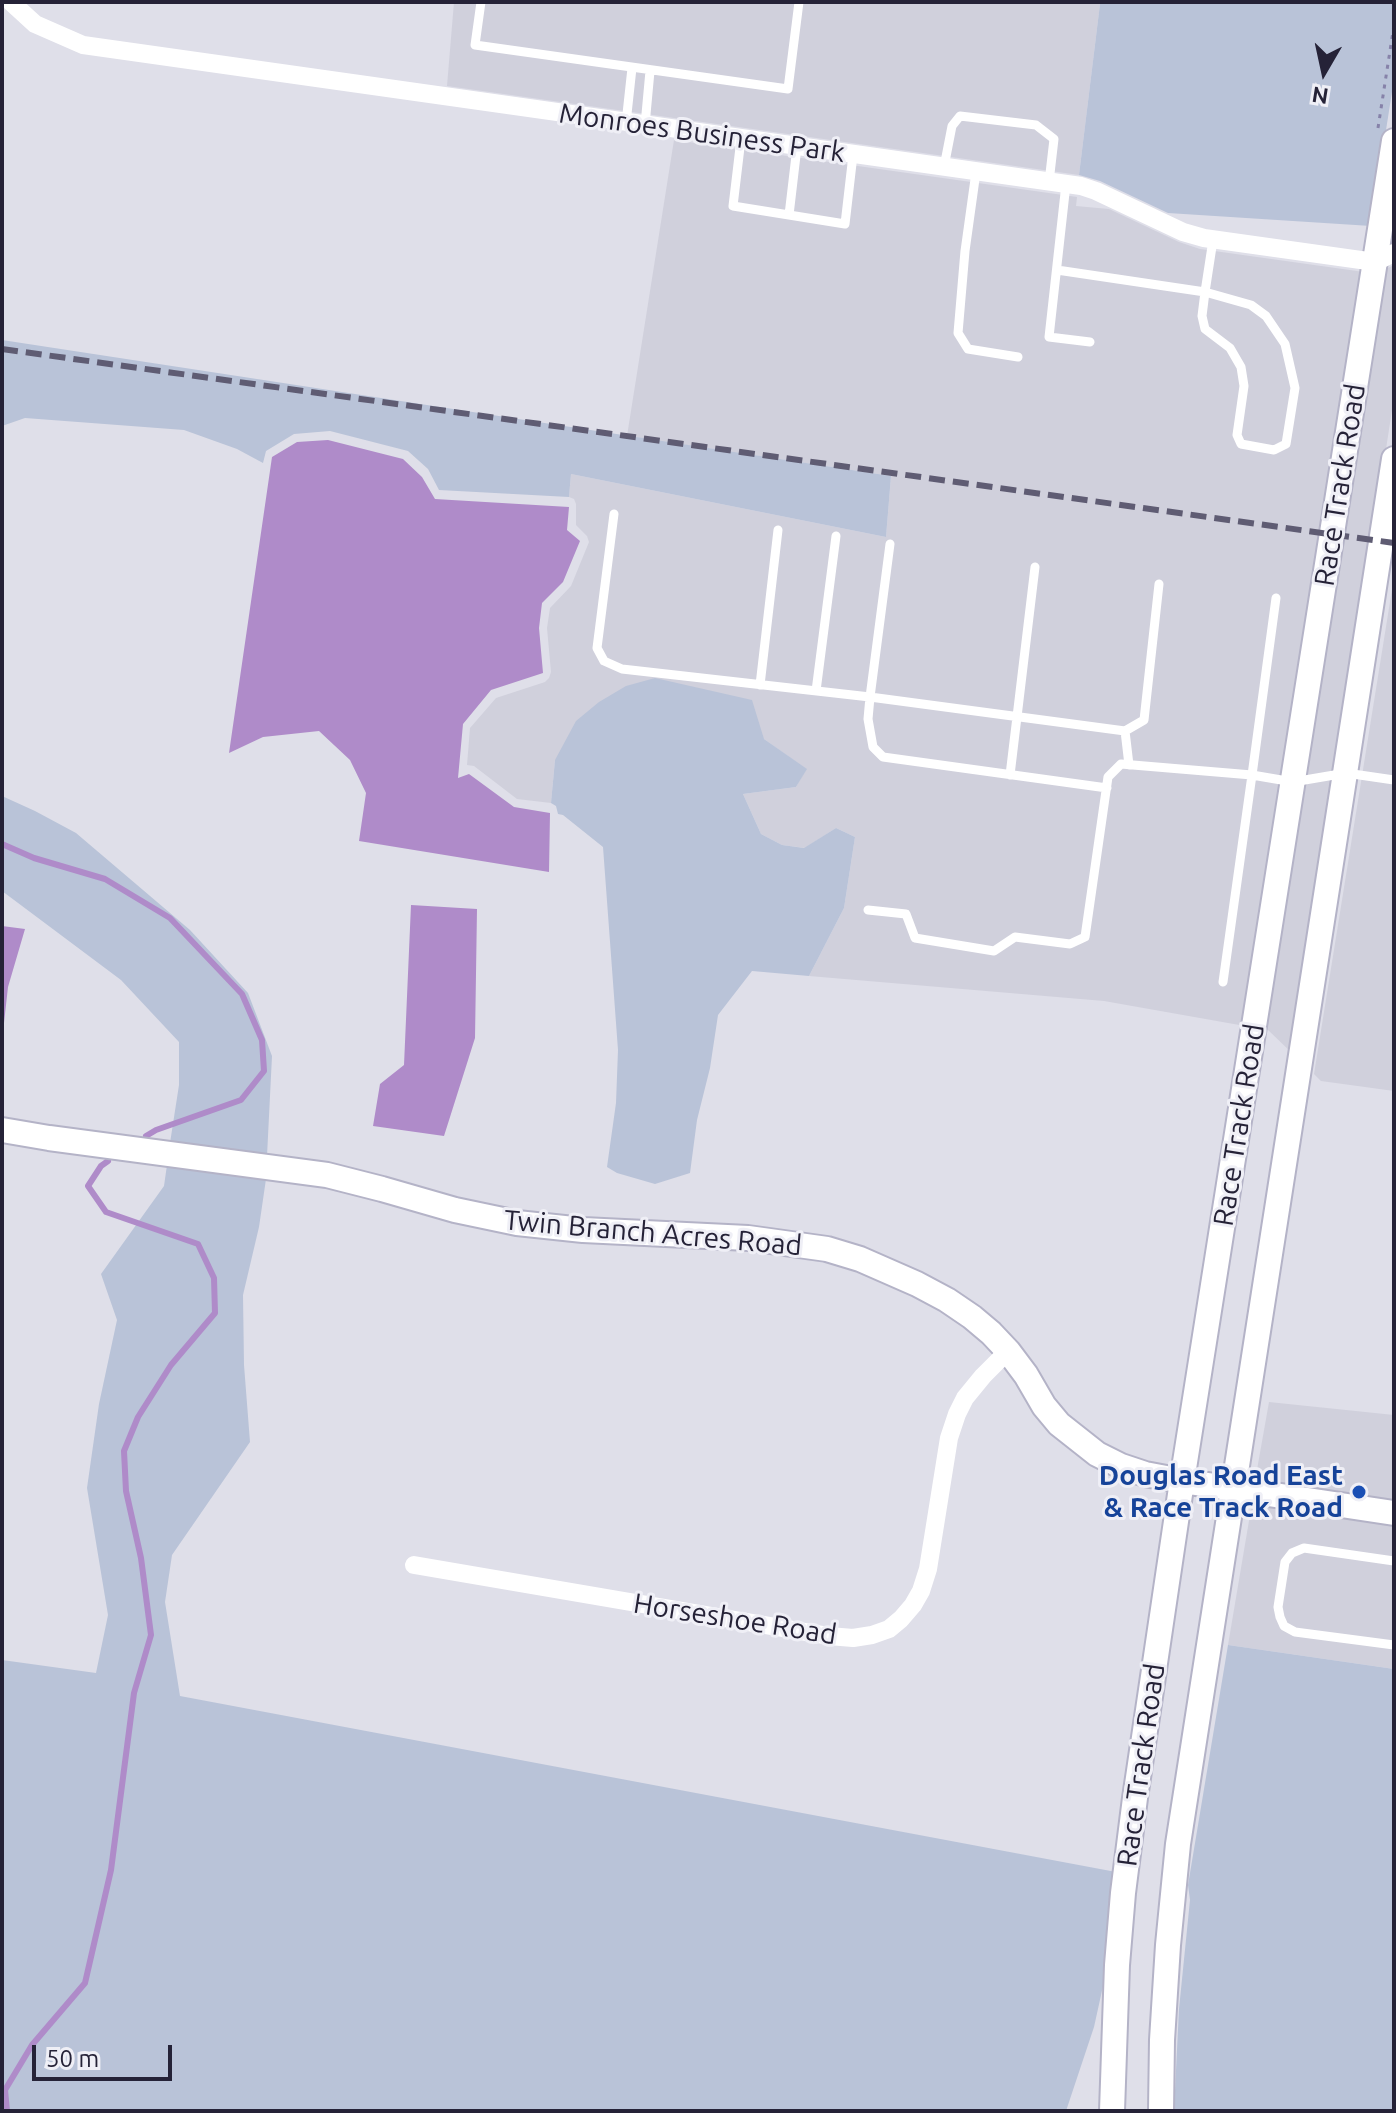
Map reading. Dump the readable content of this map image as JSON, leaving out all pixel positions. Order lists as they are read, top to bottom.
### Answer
{
  "streets": {
    "main road": ["Race Track Road", "Twin Branch Acres Road"],
    "street": ["Monroes Business Park", "Horseshoe Road"]
  },
  "crossings": [
    ["Monroes Business Park", "Race Track Road"],
    ["Race Track Road", "Twin Branch Acres Road"],
    ["Twin Branch Acres Road", "Horseshoe Road"]
  ],
  "places": ["Douglas Road East & Race Track Road"],
  "scale_bar": "50 m",
  "north": "bottom"
}
